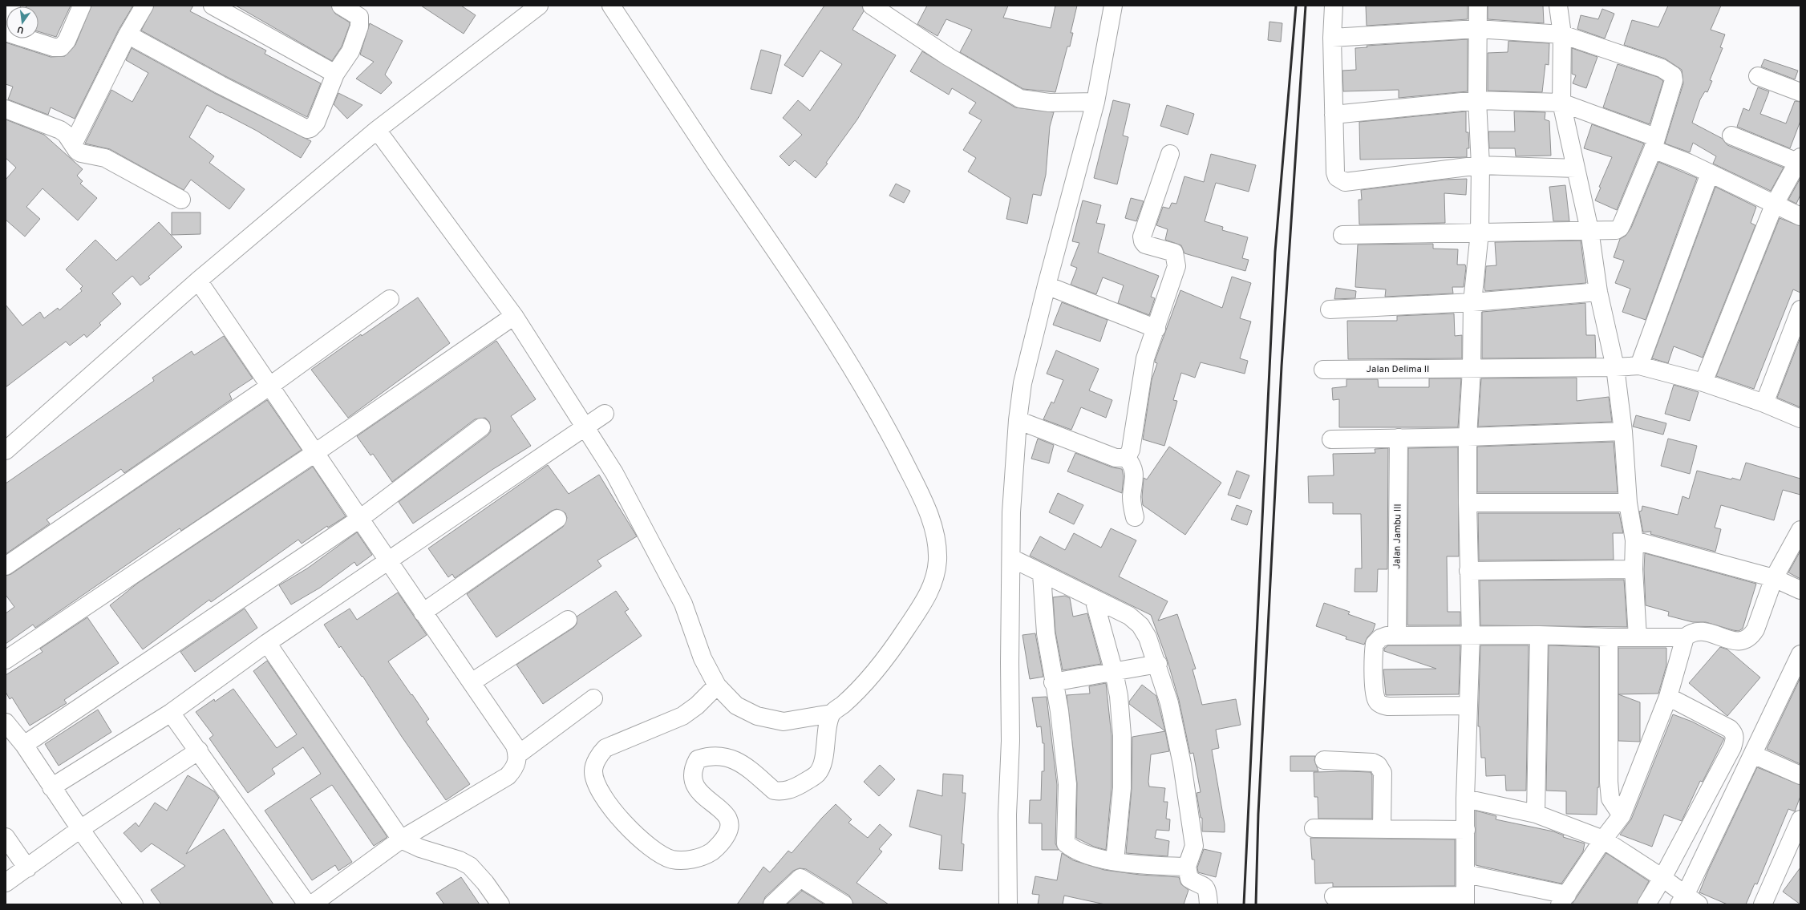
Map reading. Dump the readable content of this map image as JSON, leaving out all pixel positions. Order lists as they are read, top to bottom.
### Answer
{
  "streets": {
    "street": ["Jalan Delima II", "Jalan Jambu III"]
  },
  "north": "bottom"
}
